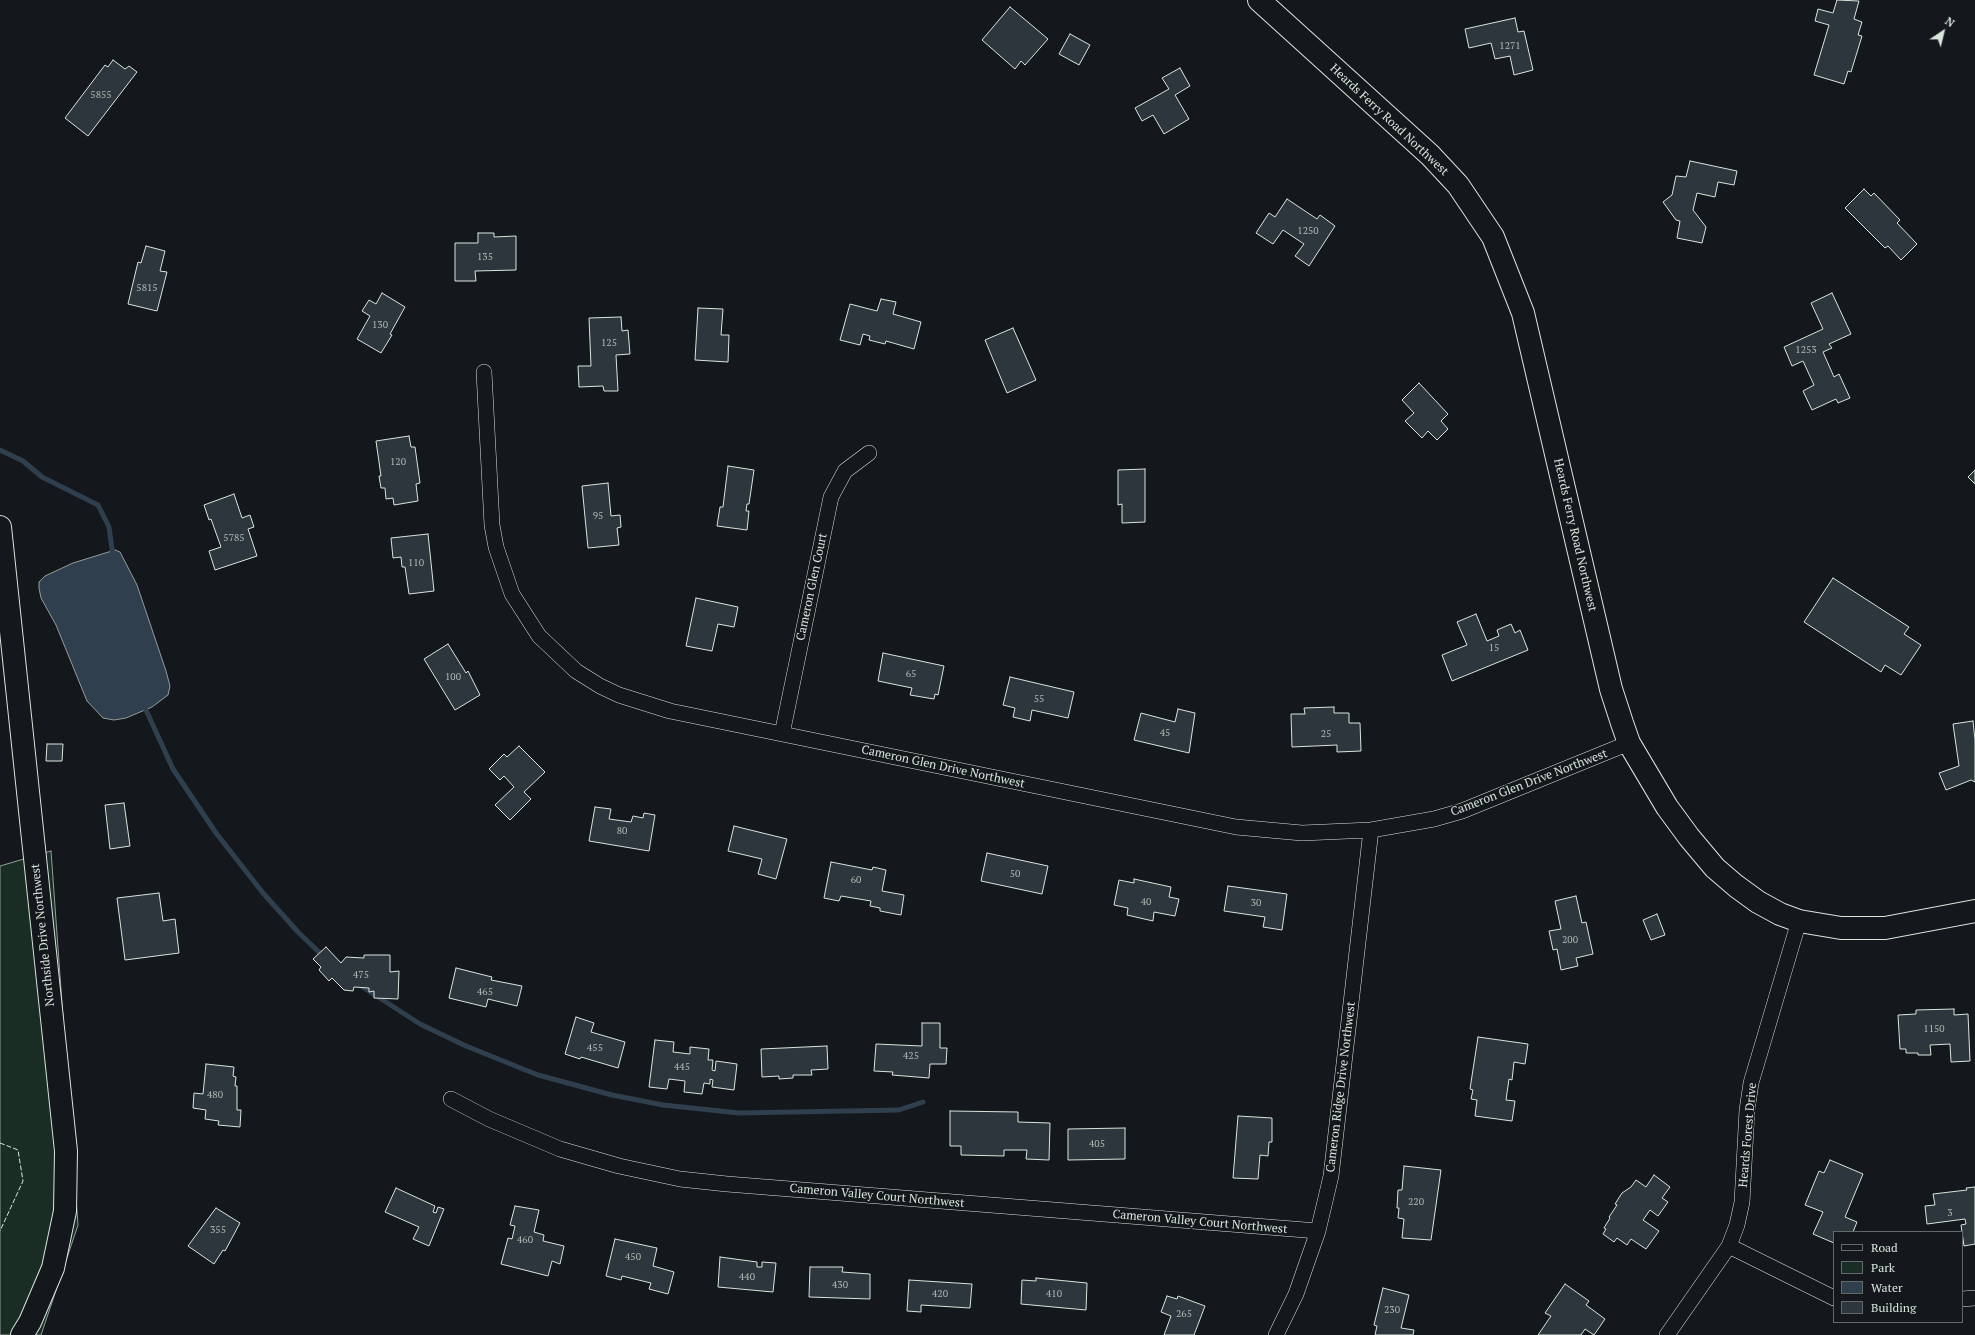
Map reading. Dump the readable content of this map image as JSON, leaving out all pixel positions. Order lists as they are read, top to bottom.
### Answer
{
  "streets": {
    "street": [
      "Heards Ferry Road Northwest",
      "Cameron Glen Court",
      "Cameron Glen Drive Northwest",
      "Northside Drive Northwest",
      "Cameron Ridge Drive Northwest",
      "Heards Forest Drive",
      "Cameron Valley Court Northwest"
    ]
  },
  "crossings": [
    ["Heards Ferry Road Northwest", "Cameron Glen Drive Northwest"],
    ["Heards Ferry Road Northwest", "Heards Forest Drive"],
    ["Cameron Glen Court", "Cameron Glen Drive Northwest"],
    ["Cameron Glen Drive Northwest", "Cameron Ridge Drive Northwest"],
    ["Cameron Ridge Drive Northwest", "Cameron Valley Court Northwest"]
  ],
  "house_numbers": [
    "1271",
    "5855",
    "1250",
    "135",
    "5815",
    "130",
    "125",
    "1253",
    "120",
    "95",
    "5785",
    "110",
    "15",
    "65",
    "100",
    "55",
    "45",
    "25",
    "80",
    "50",
    "60",
    "40",
    "30",
    "200",
    "475",
    "465",
    "1150",
    "455",
    "425",
    "445",
    "480",
    "405",
    "220",
    "3",
    "355",
    "460",
    "450",
    "440",
    "430",
    "420",
    "410",
    "230",
    "265"
  ],
  "legend": [
    "Road",
    "Park",
    "Water",
    "Building"
  ],
  "north": "top right"
}
